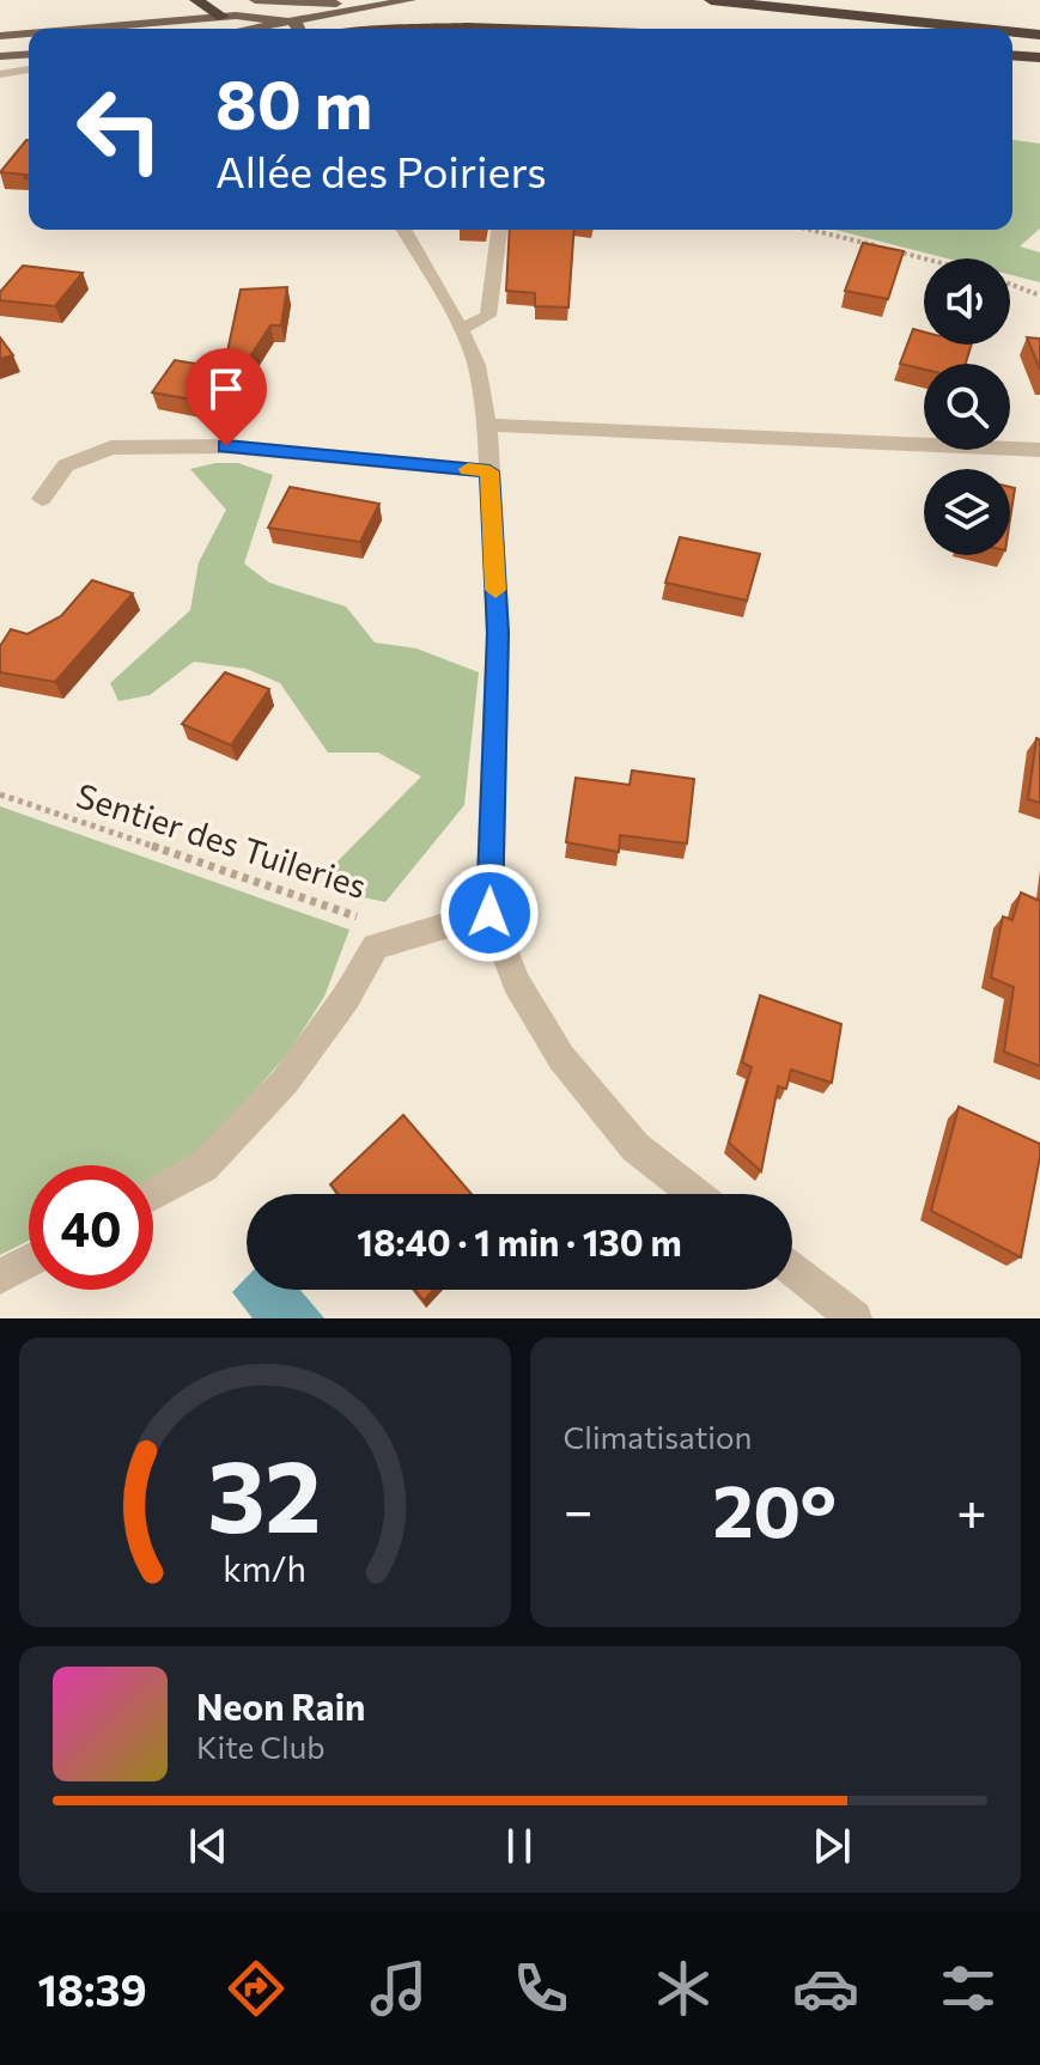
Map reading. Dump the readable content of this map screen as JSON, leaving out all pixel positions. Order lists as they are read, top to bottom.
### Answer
{
  "streets": {
    "path": ["Sentier des Tuileries"]
  },
  "page": {
    "turn": ["80 m", "Allée des Poiriers"],
    "limit": "40",
    "trip": "18:40 · 1 min · 130 m",
    "tile": "Climatisation",
    "heat": ["−", "20°", "+"],
    "song": ["Neon Rain", "Kite Club"],
    "tabs": "18:39",
    "gauge": ["32", "km/h"]
  }
}
